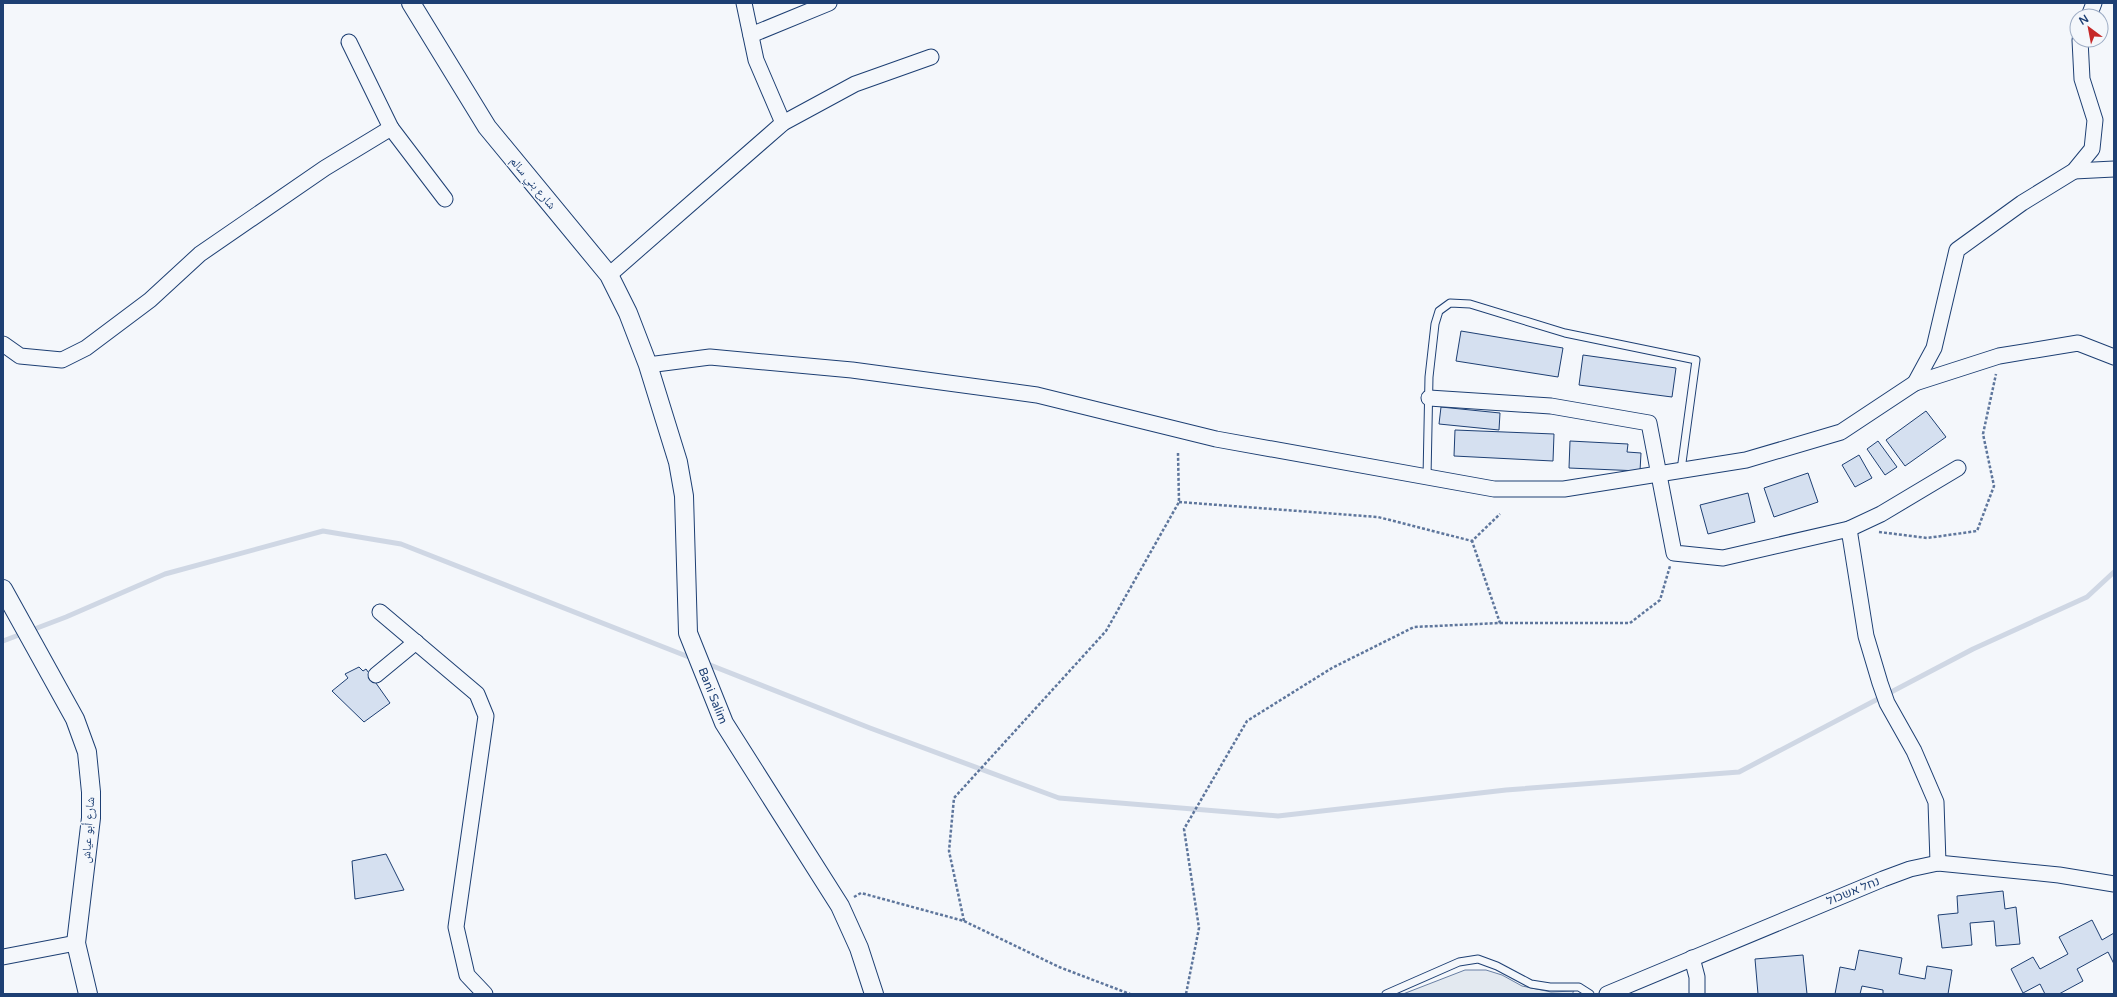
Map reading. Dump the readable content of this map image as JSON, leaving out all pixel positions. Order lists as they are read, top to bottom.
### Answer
{
  "streets": {
    "street": [
      "شارع بني سالم",
      "Bani Salim",
      "شارع أبو عياش",
      "נחל אשכול"
    ]
  },
  "crossings": [
    ["شارع بني سالم", "Bani Salim"]
  ],
  "north": "top left"
}
